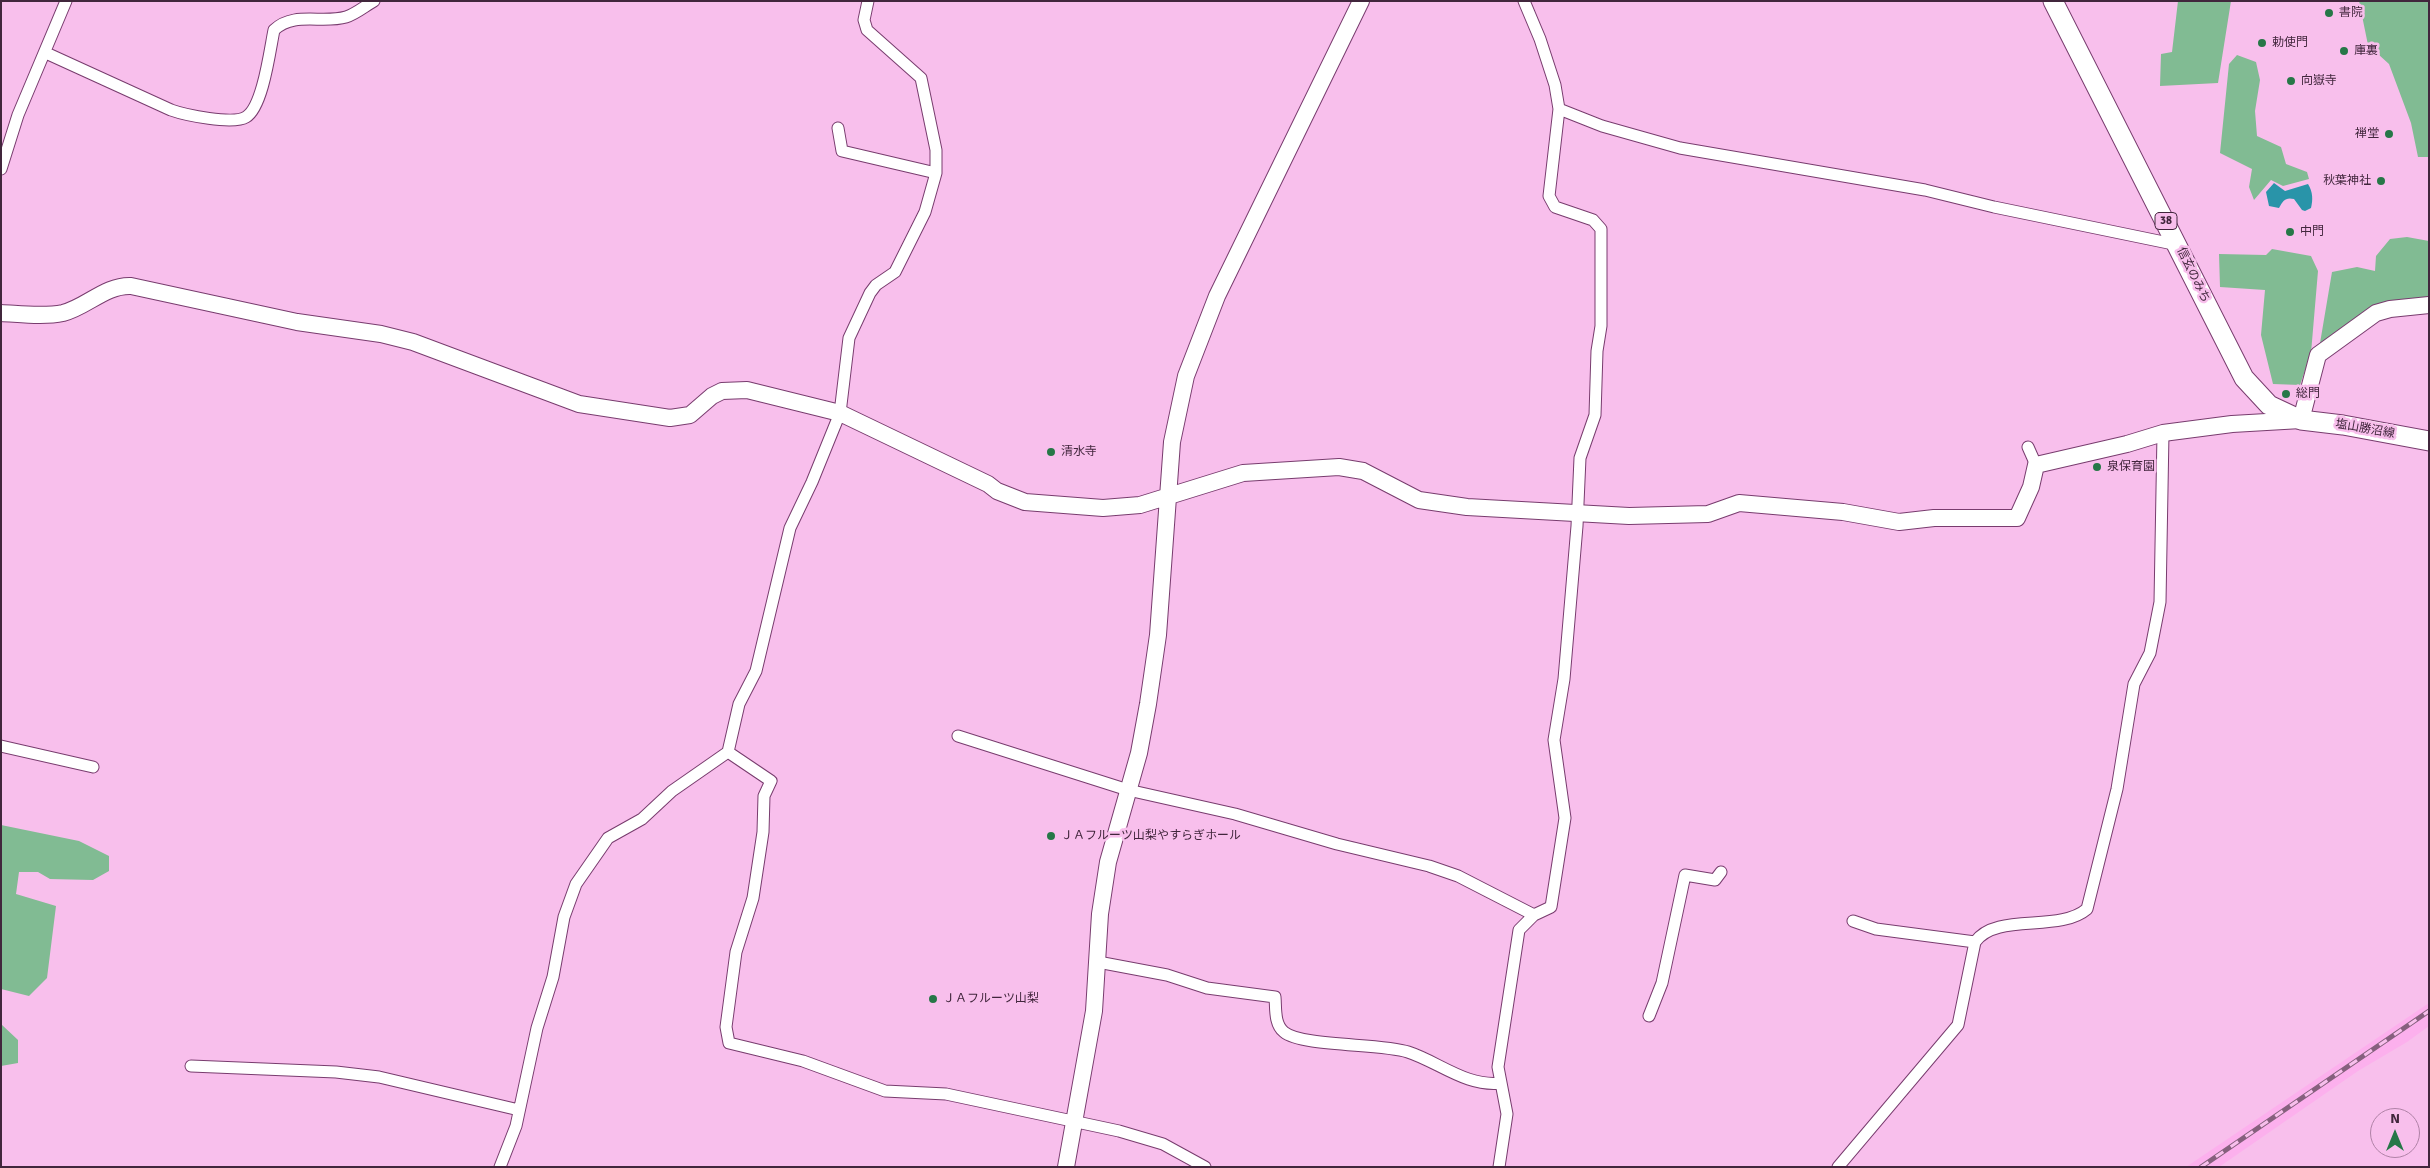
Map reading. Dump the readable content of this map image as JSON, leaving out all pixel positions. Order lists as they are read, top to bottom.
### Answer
{
  "streets": {
    "main road": ["38", "信玄のみち", "塩山勝沼線"]
  },
  "crossings": [
    ["信玄のみち", "塩山勝沼線"]
  ],
  "places": [
    "書院",
    "勅使門",
    "庫裏",
    "向嶽寺",
    "禅堂",
    "秋葉神社",
    "中門",
    "総門",
    "清水寺",
    "泉保育園",
    "ＪＡフルーツ山梨やすらぎホール",
    "ＪＡフルーツ山梨"
  ],
  "north": "top"
}
